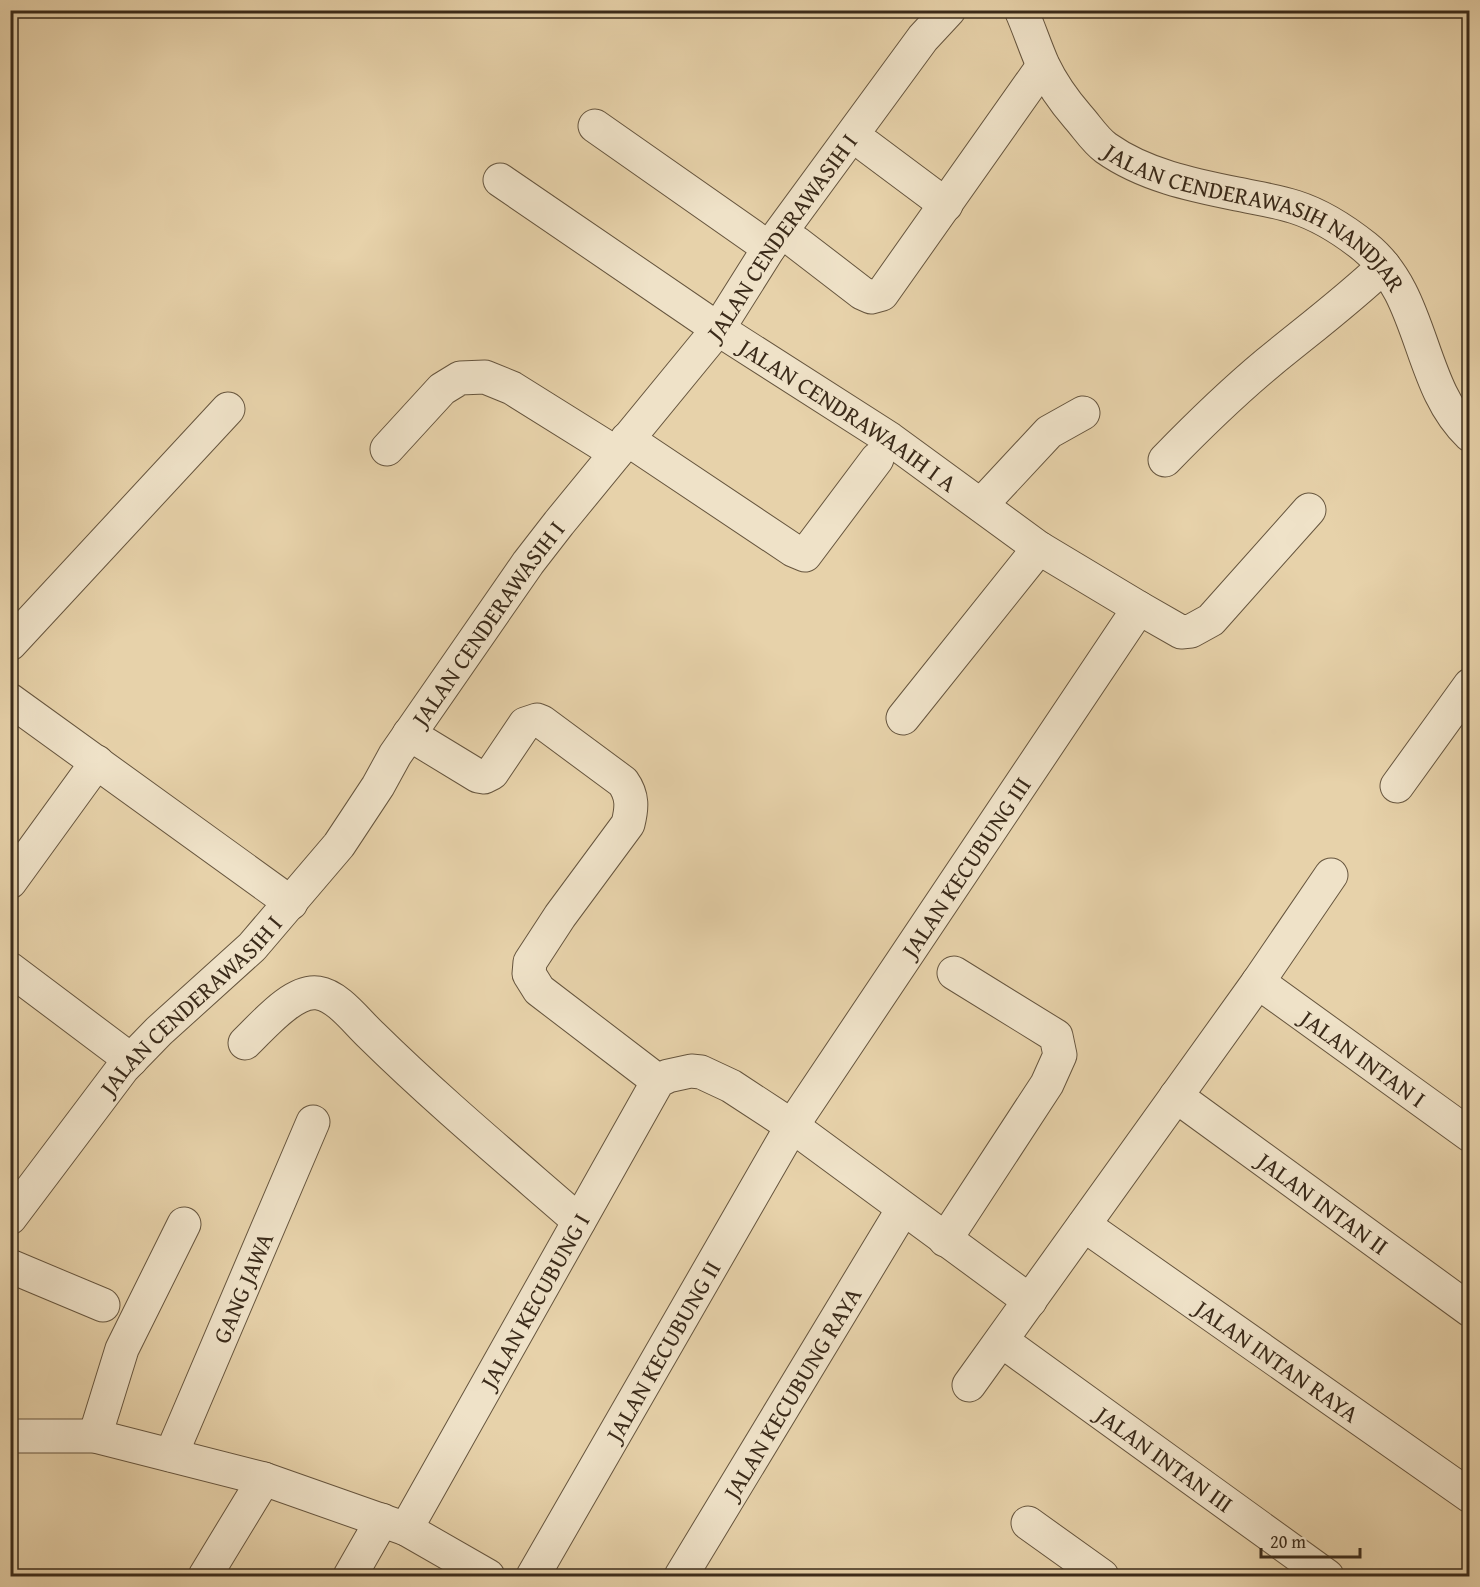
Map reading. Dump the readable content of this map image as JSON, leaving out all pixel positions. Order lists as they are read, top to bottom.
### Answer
{
  "streets": {
    "street": [
      "JALAN CENDERAWASIH NANDJAR",
      "JALAN CENDERAWASIH I",
      "JALAN CENDRAWAAIH I A",
      "JALAN KECUBUNG III",
      "JALAN INTAN I",
      "JALAN INTAN II",
      "GANG JAWA",
      "JALAN KECUBUNG I",
      "JALAN KECUBUNG II",
      "JALAN INTAN RAYA",
      "JALAN KECUBUNG RAYA",
      "JALAN INTAN III"
    ]
  },
  "crossings": [
    ["JALAN CENDERAWASIH I", "JALAN CENDRAWAAIH I A"],
    ["JALAN CENDRAWAAIH I A", "JALAN KECUBUNG III"],
    ["JALAN KECUBUNG III", "JALAN KECUBUNG II"]
  ],
  "scale_bar": "20 m"
}
